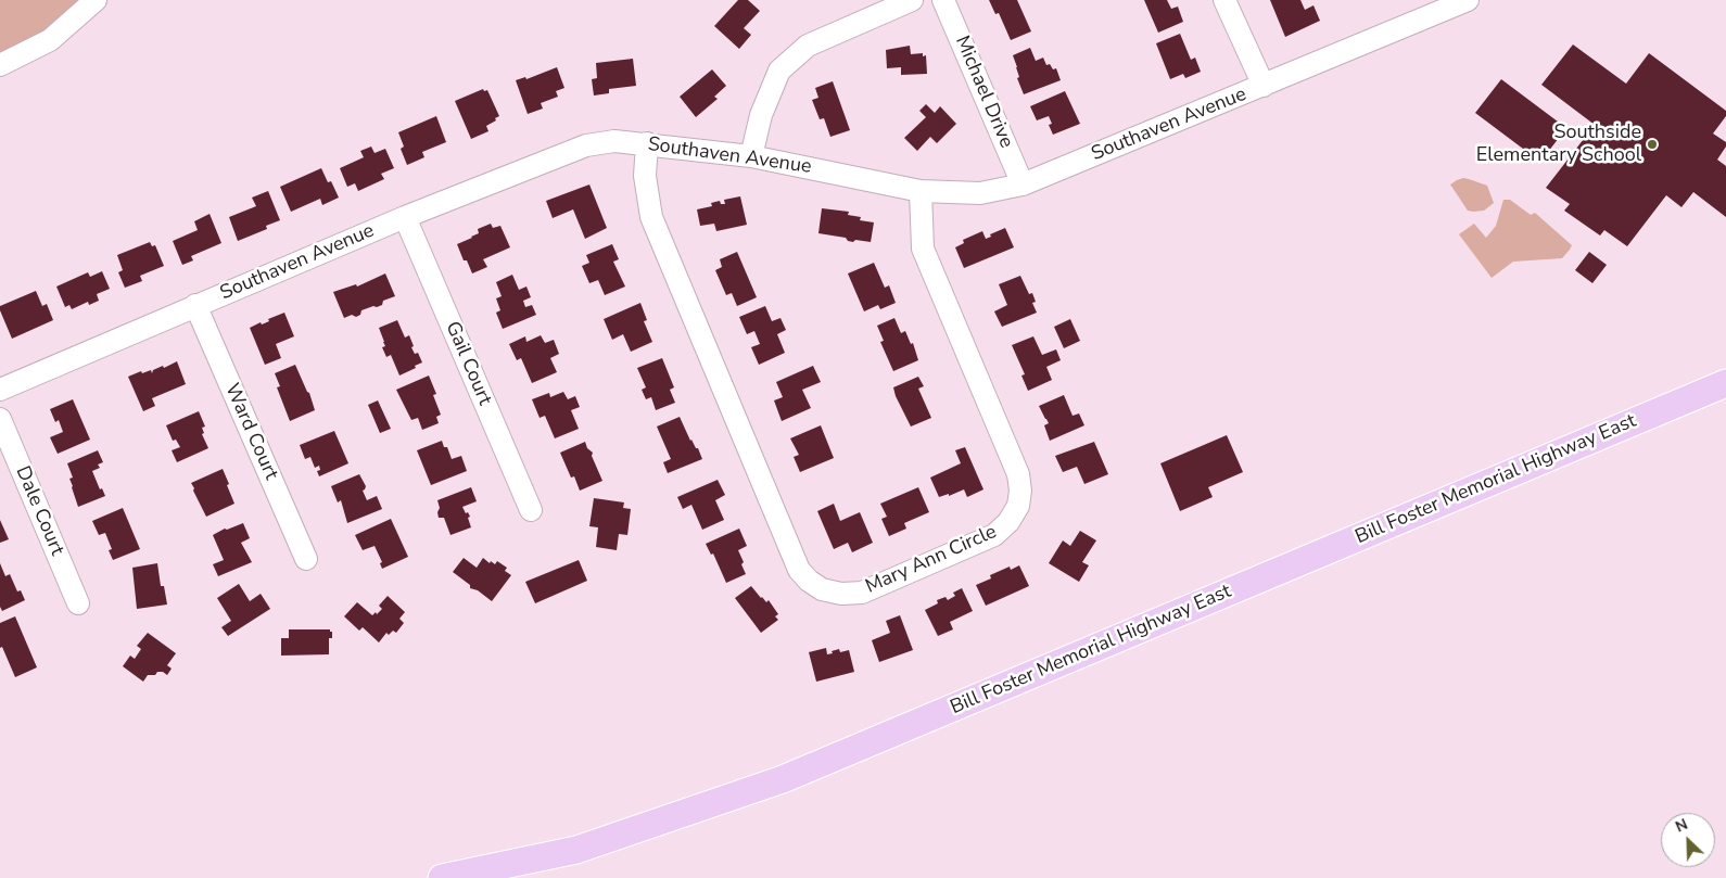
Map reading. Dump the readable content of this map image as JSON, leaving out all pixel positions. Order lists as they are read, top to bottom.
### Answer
{
  "streets": {
    "main road": ["Bill Foster Memorial Highway East"],
    "street": [
      "Michael Drive",
      "Southaven Avenue",
      "Gail Court",
      "Ward Court",
      "Dale Court",
      "Mary Ann Circle"
    ]
  },
  "crossings": [
    ["Michael Drive", "Southaven Avenue"],
    ["Southaven Avenue", "Gail Court"],
    ["Southaven Avenue", "Ward Court"],
    ["Southaven Avenue", "Mary Ann Circle"]
  ],
  "places": ["Southside Elementary School"],
  "north": "top left"
}
